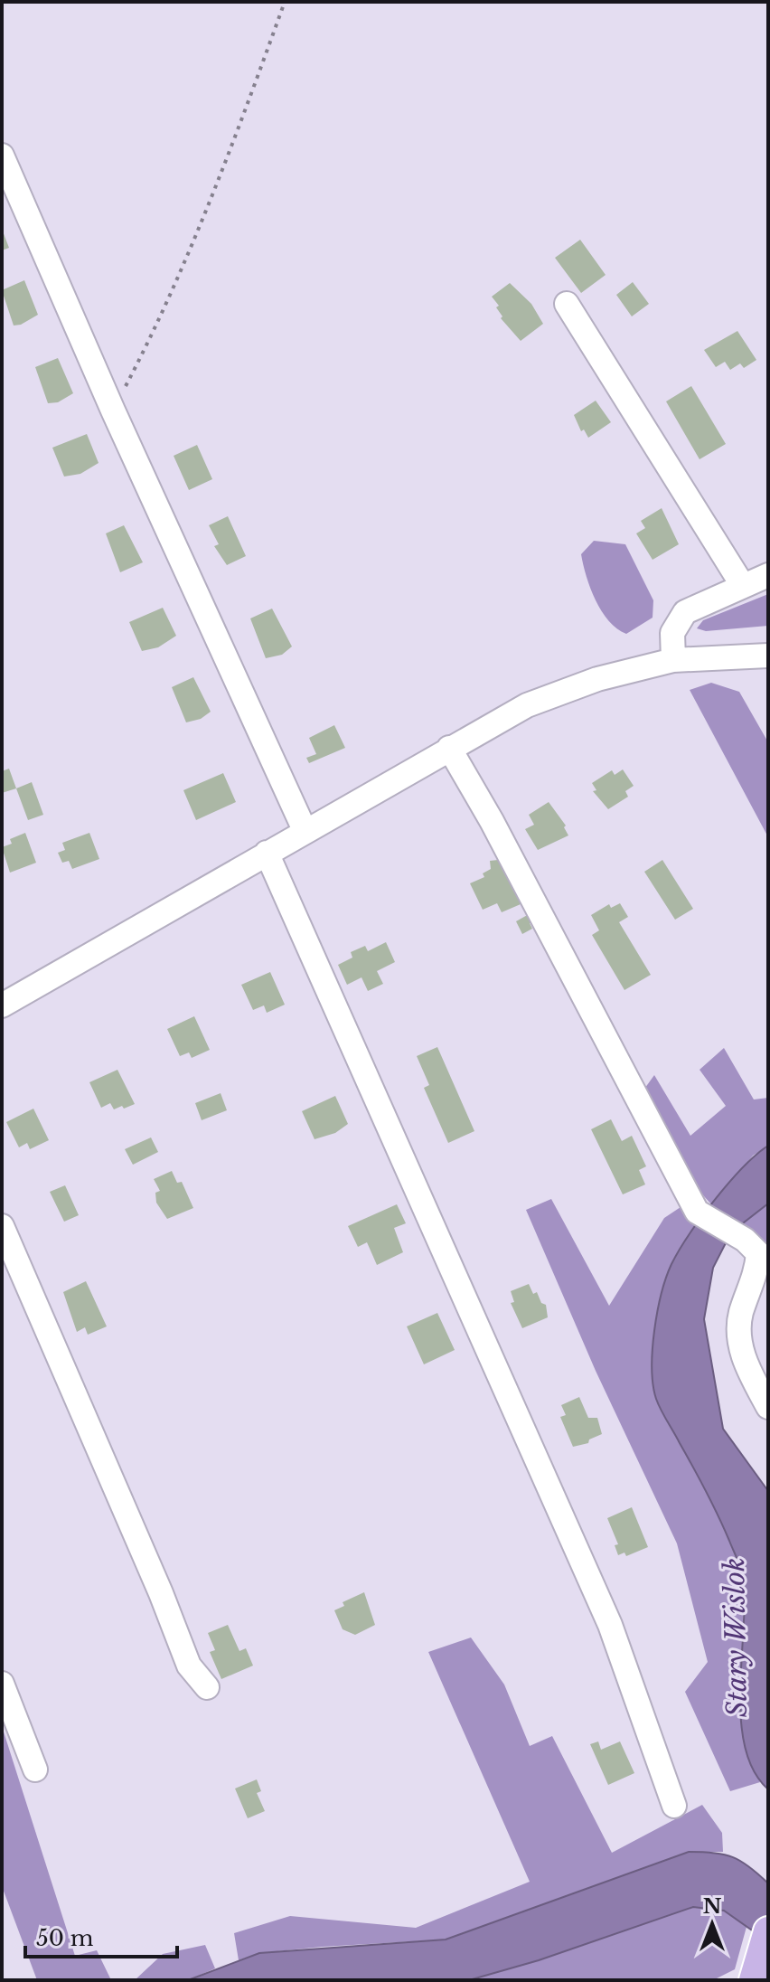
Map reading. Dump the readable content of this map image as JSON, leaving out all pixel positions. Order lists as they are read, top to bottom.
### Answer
{
  "water": ["Stary Wislok"],
  "scale_bar": "50 m",
  "north": "top"
}
